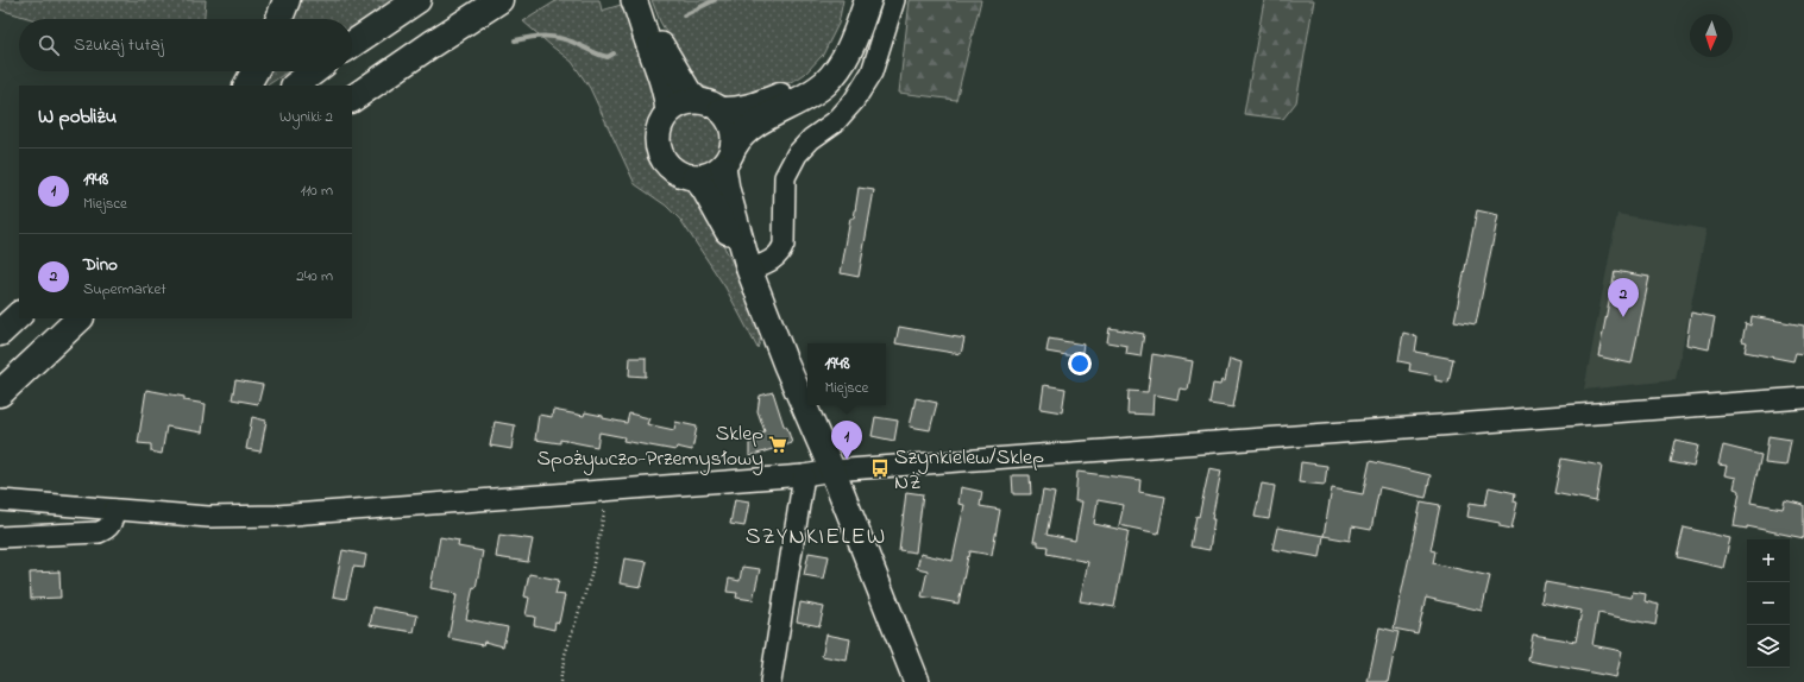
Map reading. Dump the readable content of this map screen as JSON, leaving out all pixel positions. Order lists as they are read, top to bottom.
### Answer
{
  "districts": ["SZYNKIELEW"],
  "places": {
    "supermarket": ["Sklep Spożywczo-Przemysłowy"],
    "bus stop": ["Szynkielew/Sklep NŻ"]
  },
  "north": "bottom",
  "page": {
    "search": "Szukaj tutaj",
    "heading": ["W pobliżu", "Wyniki: 2"],
    "list": [
      {
        "mark": "1",
        "name": "1948",
        "note": "Miejsce",
        "value": "110 m"
      },
      {
        "mark": "2",
        "name": "Dino",
        "note": "Supermarket",
        "value": "240 m"
      }
    ],
    "pins": ["2", "1"],
    "popup": ["1948", "Miejsce"],
    "map_buttons": ["+", "−"]
  }
}
